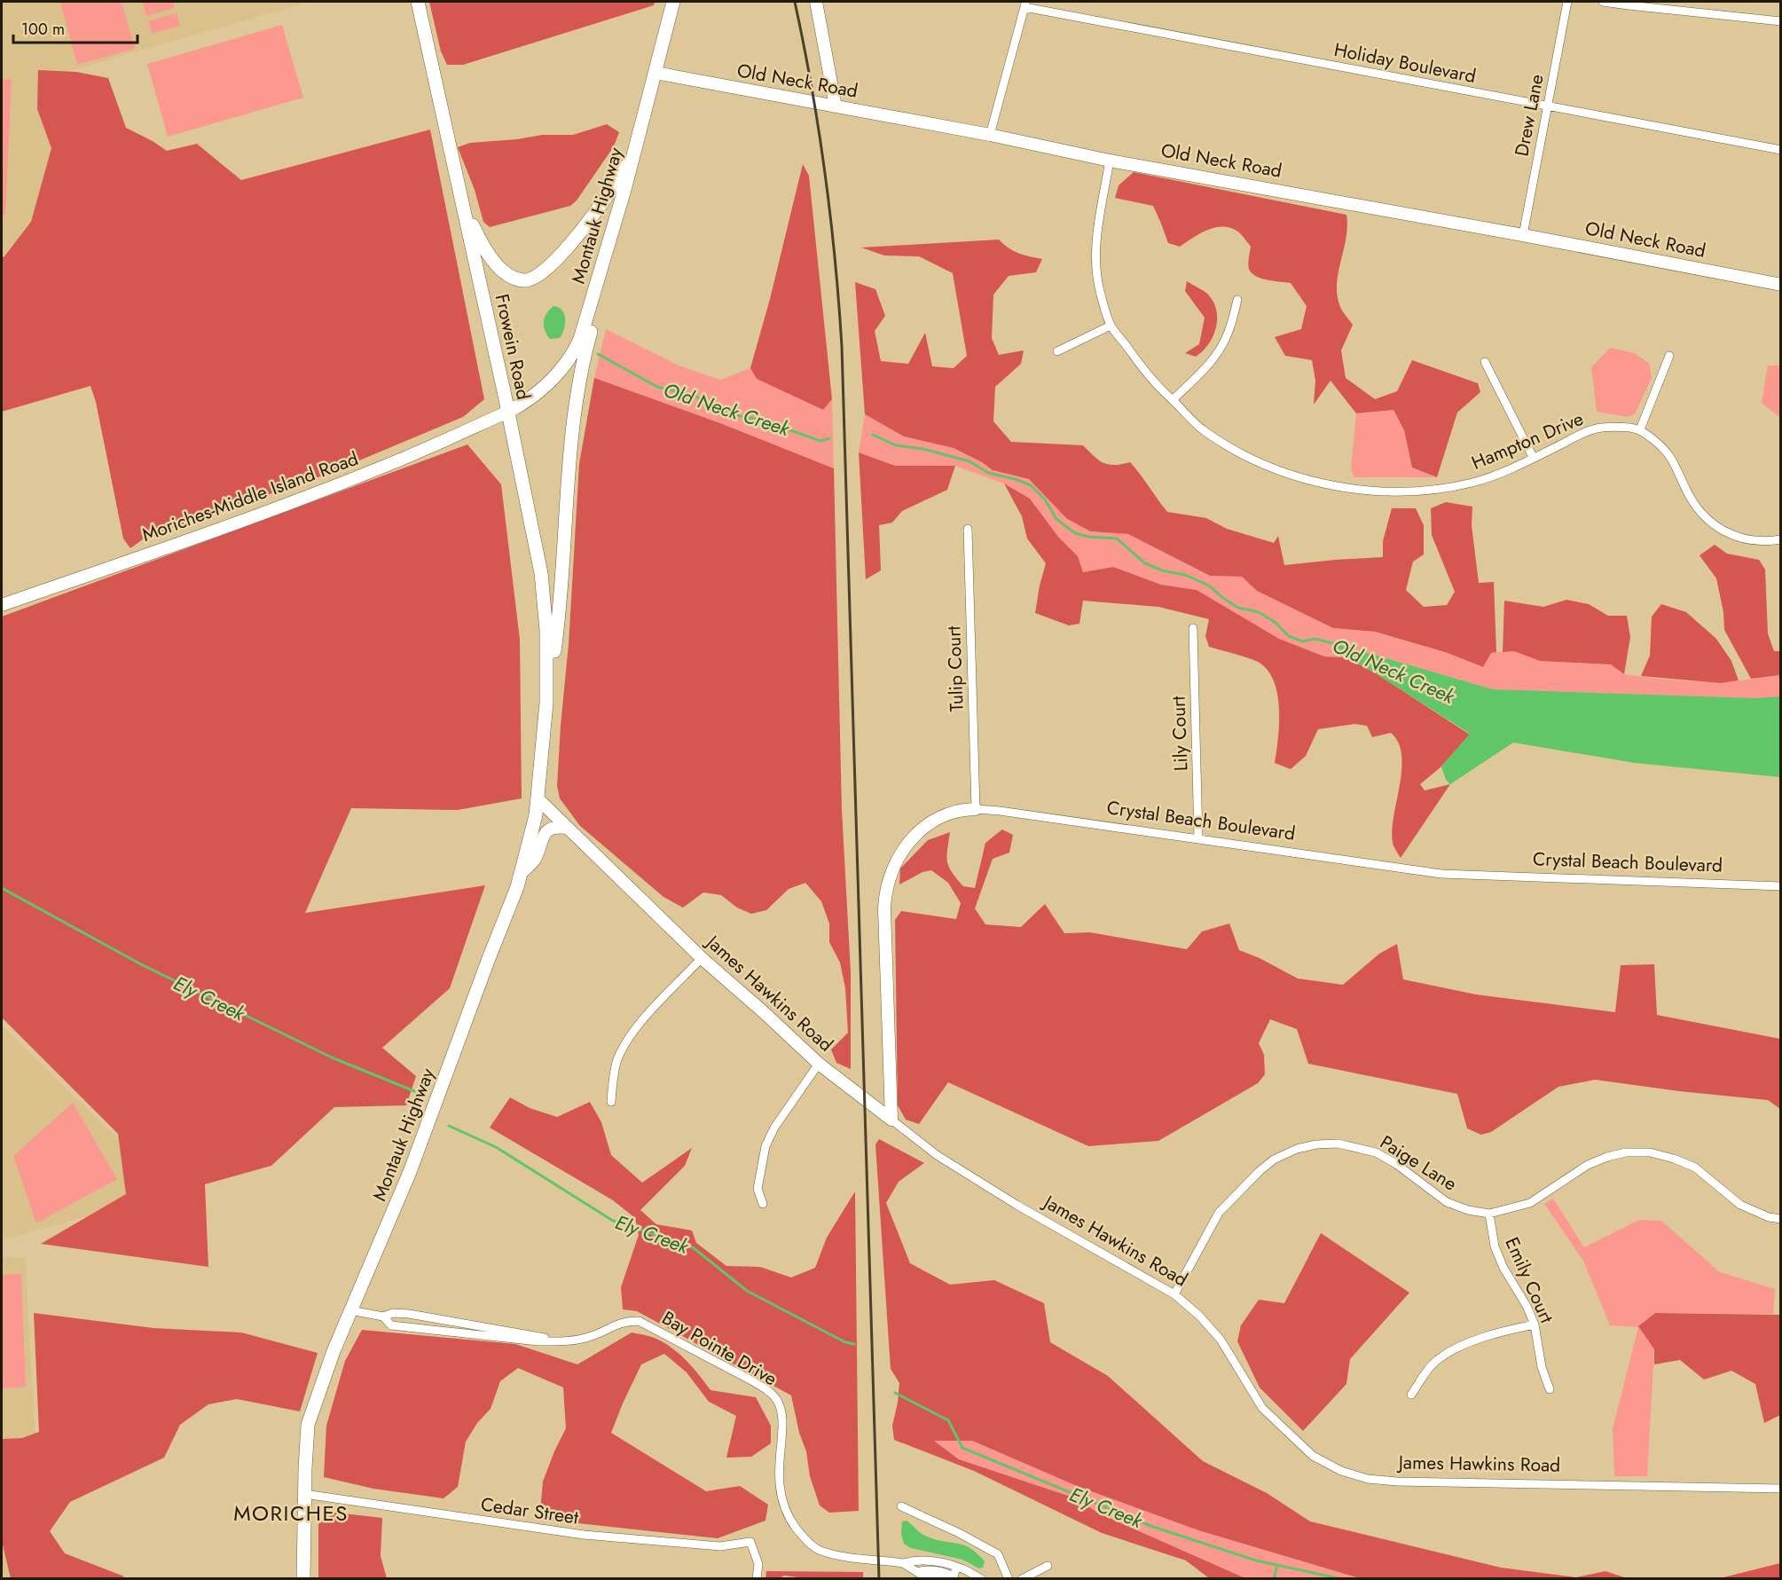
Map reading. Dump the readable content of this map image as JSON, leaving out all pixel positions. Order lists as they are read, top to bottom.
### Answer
{
  "streets": {
    "main road": ["Montauk Highway", "Frowein Road"],
    "street": [
      "Holiday Boulevard",
      "Old Neck Road",
      "Drew Lane",
      "Hampton Drive",
      "Moriches-Middle Island Road",
      "Tulip Court",
      "Lily Court",
      "Crystal Beach Boulevard",
      "James Hawkins Road",
      "Paige Lane",
      "Emily Court",
      "Bay Pointe Drive",
      "Cedar Street"
    ]
  },
  "crossings": [
    ["Holiday Boulevard", "Drew Lane"],
    ["Old Neck Road", "Drew Lane"],
    ["Old Neck Road", "Montauk Highway"],
    ["Old Neck Road", "Hampton Drive"],
    ["Montauk Highway", "Frowein Road"],
    ["Montauk Highway", "Moriches-Middle Island Road"],
    ["Montauk Highway", "James Hawkins Road"],
    ["Montauk Highway", "Bay Pointe Drive"],
    ["Montauk Highway", "Cedar Street"],
    ["Frowein Road", "Moriches-Middle Island Road"],
    ["Tulip Court", "Crystal Beach Boulevard"],
    ["Lily Court", "Crystal Beach Boulevard"],
    ["Crystal Beach Boulevard", "James Hawkins Road"],
    ["James Hawkins Road", "Paige Lane"],
    ["Paige Lane", "Emily Court"]
  ],
  "districts": ["MORICHES"],
  "water": ["Old Neck Creek", "Ely Creek"],
  "scale_bar": "100 m"
}
